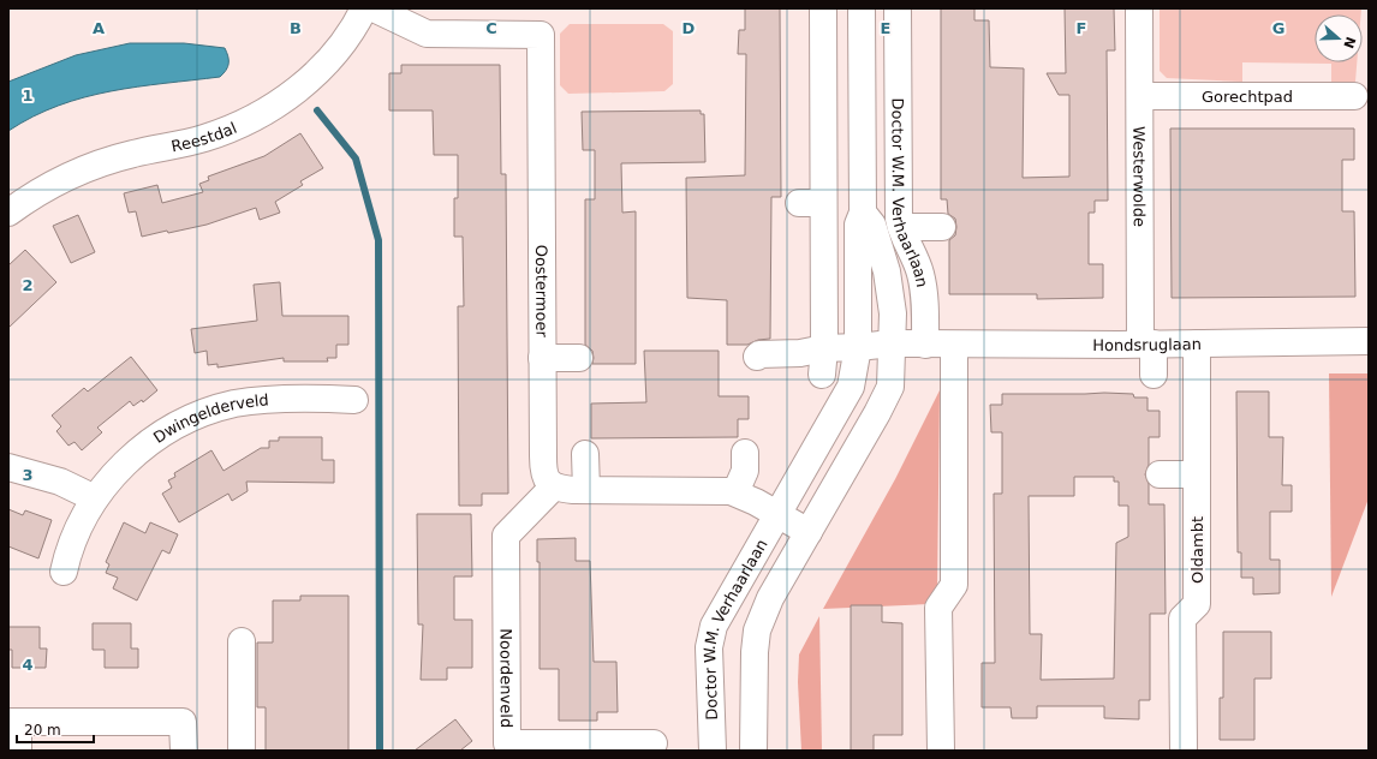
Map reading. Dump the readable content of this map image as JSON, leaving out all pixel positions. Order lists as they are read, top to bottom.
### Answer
{
  "streets": {
    "street": [
      "Gorechtpad",
      "Reestdal",
      "Westerwolde",
      "Doctor W.M. Verhaarlaan",
      "Oostermoer",
      "Hondsruglaan",
      "Dwingelderveld",
      "Oldambt",
      "Noordenveld"
    ]
  },
  "crossings": [
    ["Gorechtpad", "Westerwolde"],
    ["Westerwolde", "Hondsruglaan"],
    ["Doctor W.M. Verhaarlaan", "Hondsruglaan"],
    ["Oostermoer", "Noordenveld"],
    ["Hondsruglaan", "Oldambt"]
  ],
  "scale_bar": "20 m",
  "north": "right",
  "grid": {
    "columns": [
      "A",
      "B",
      "C",
      "D",
      "E",
      "F",
      "G"
    ],
    "rows": [
      "1",
      "2",
      "3",
      "4"
    ]
  }
}
